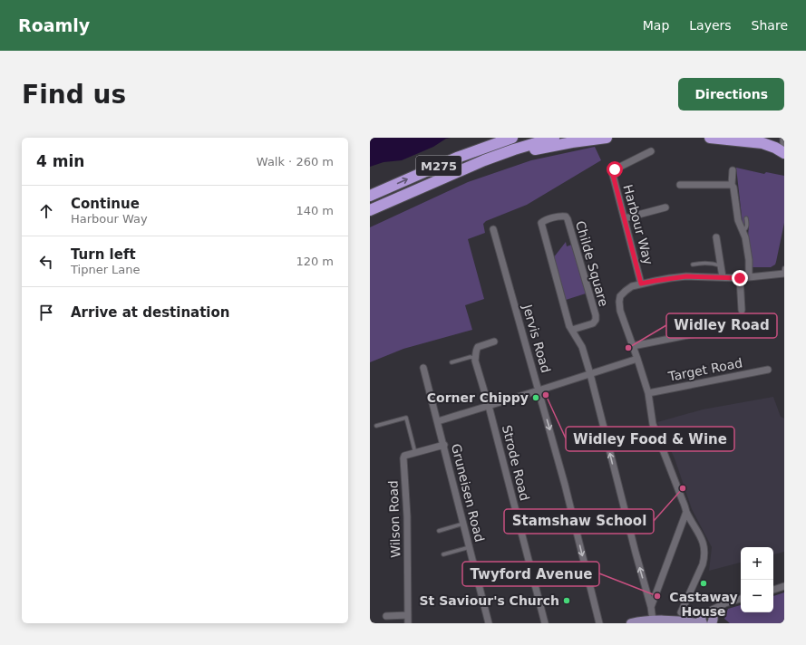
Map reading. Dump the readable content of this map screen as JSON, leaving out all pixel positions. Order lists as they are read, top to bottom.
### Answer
{
  "streets": {
    "highway": ["M275"],
    "street": [
      "Harbour Way",
      "Childe Square",
      "Jervis Road",
      "Target Road",
      "Strode Road",
      "Gruneisen Road",
      "Wilson Road"
    ]
  },
  "crossings": [
    ["Gruneisen Road", "Wilson Road"]
  ],
  "one_way": ["Jervis Road"],
  "places": [
    "Widley Road",
    "Widley Food & Wine",
    "Corner Chippy",
    "Stamshaw School",
    "Castaway House",
    "Twyford Avenue",
    "St Saviour's Church"
  ],
  "page": {
    "header": "Roamly",
    "nav": ["Map", "Layers", "Share"],
    "buttons": "Directions",
    "title": "Find us",
    "heading": ["4 min", "Walk · 260 m"],
    "list": [
      ["Continue", "Harbour Way", "140 m"],
      ["Turn left", "Tipner Lane", "120 m"],
      "Arrive at destination"
    ],
    "map_buttons": ["+", "−"]
  }
}
